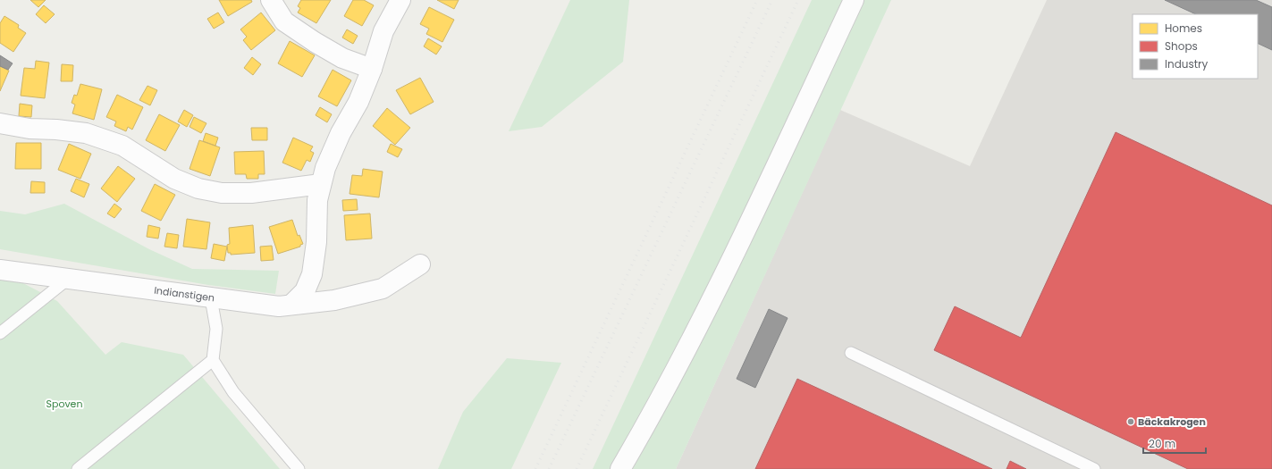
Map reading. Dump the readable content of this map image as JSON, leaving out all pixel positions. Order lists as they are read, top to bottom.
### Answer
{
  "streets": {
    "street": ["Indianstigen"]
  },
  "parks": ["Spoven"],
  "places": ["Bäckakrogen"],
  "legend": ["Homes", "Shops", "Industry"],
  "scale_bar": "20 m"
}
